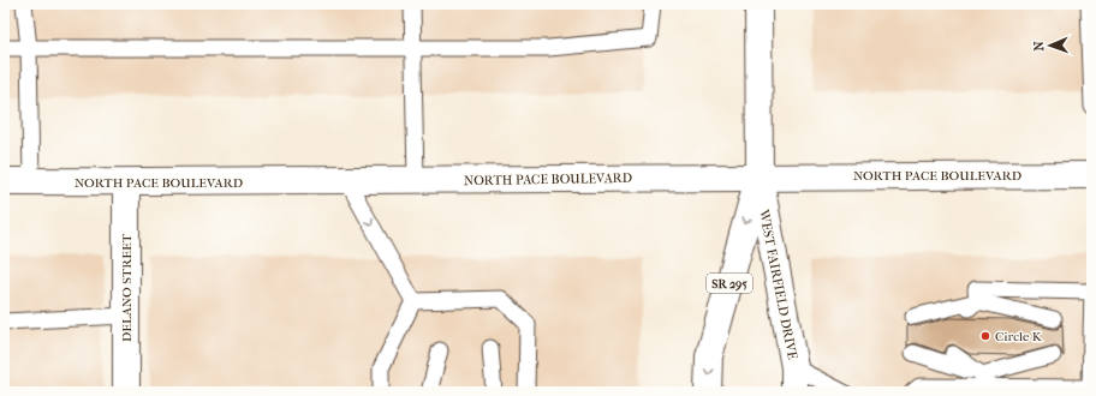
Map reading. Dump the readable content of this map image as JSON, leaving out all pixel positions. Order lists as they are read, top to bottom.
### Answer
{
  "streets": {
    "main road": [
      "NORTH PACE BOULEVARD",
      "SR 295",
      "WEST FAIRFIELD DRIVE",
      "DELANO STREET"
    ]
  },
  "crossings": [
    ["NORTH PACE BOULEVARD", "WEST FAIRFIELD DRIVE"],
    ["NORTH PACE BOULEVARD", "DELANO STREET"]
  ],
  "places": ["Circle K"],
  "north": "left"
}
